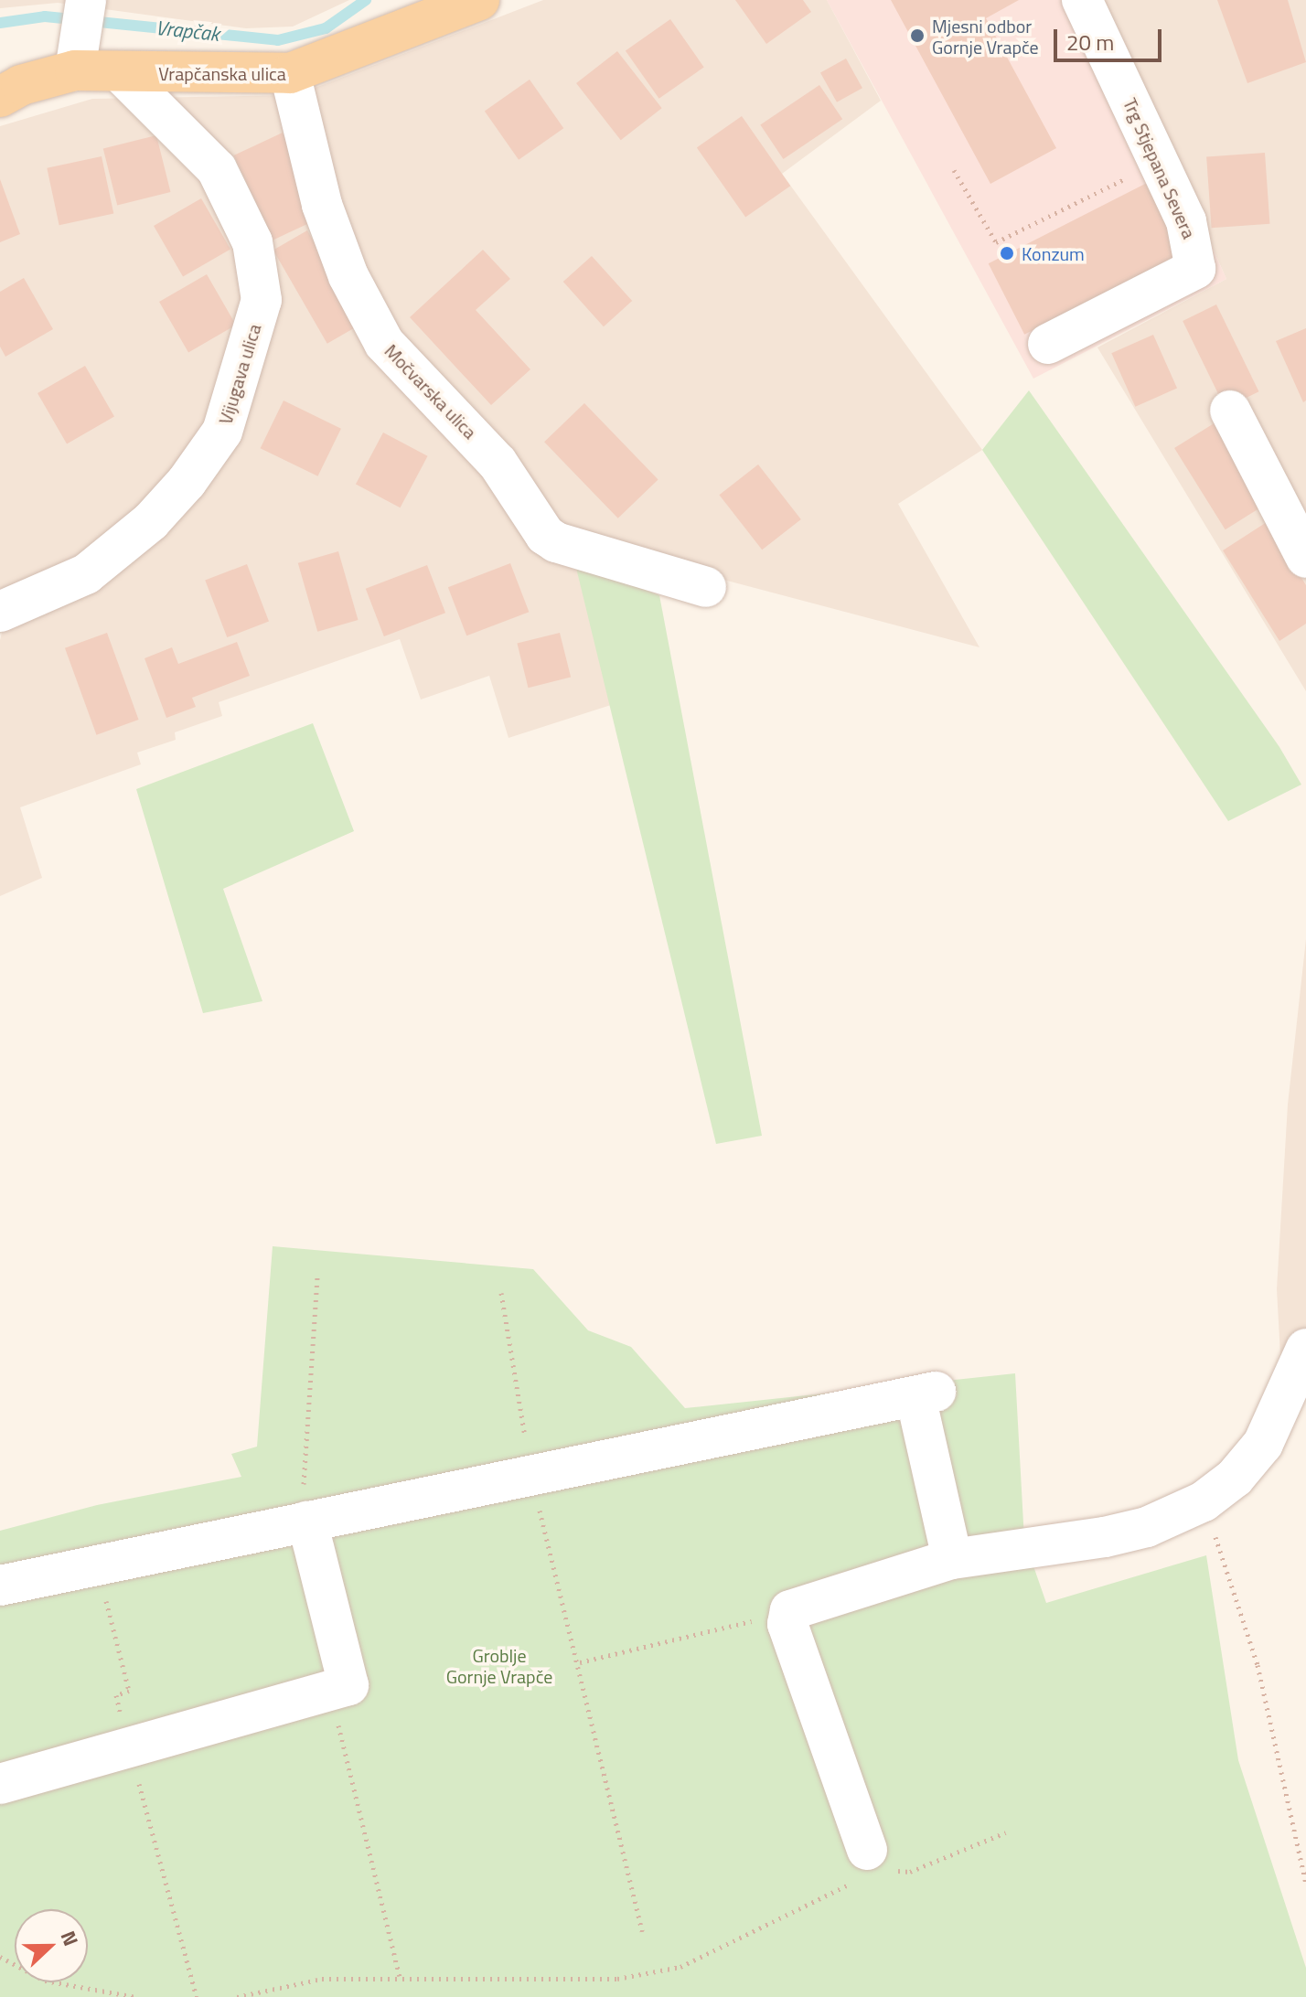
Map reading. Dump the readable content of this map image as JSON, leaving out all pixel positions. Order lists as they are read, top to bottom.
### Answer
{
  "streets": {
    "main road": ["Vrapčanska ulica"],
    "street": ["Trg Stjepana Severa", "Vijugava ulica", "Močvarska ulica"]
  },
  "crossings": [
    ["Vrapčanska ulica", "Vijugava ulica"],
    ["Vrapčanska ulica", "Močvarska ulica"]
  ],
  "water": ["Vrapčak"],
  "parks": ["Groblje Gornje Vrapče"],
  "places": ["Mjesni odbor Gornje Vrapče", "Konzum"],
  "scale_bar": "20 m",
  "north": "right"
}
